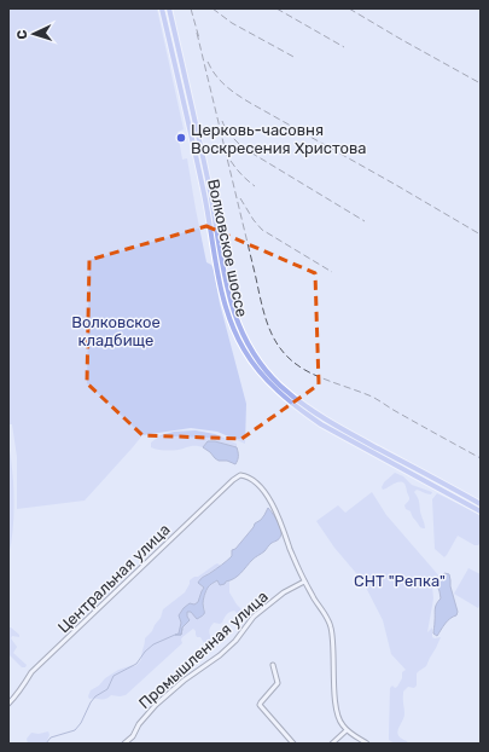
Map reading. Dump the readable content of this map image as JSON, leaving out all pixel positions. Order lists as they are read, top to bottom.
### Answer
{
  "streets": {
    "main road": ["Волковское шоссе"],
    "street": ["Центральная улица", "Промышленная улица"]
  },
  "crossings": [
    ["Центральная улица", "Промышленная улица"]
  ],
  "parks": ["Волковское кладбище", "СНТ \"Репка\""],
  "places": ["Церковь-часовня Воскресения Христова"],
  "north": "left"
}
